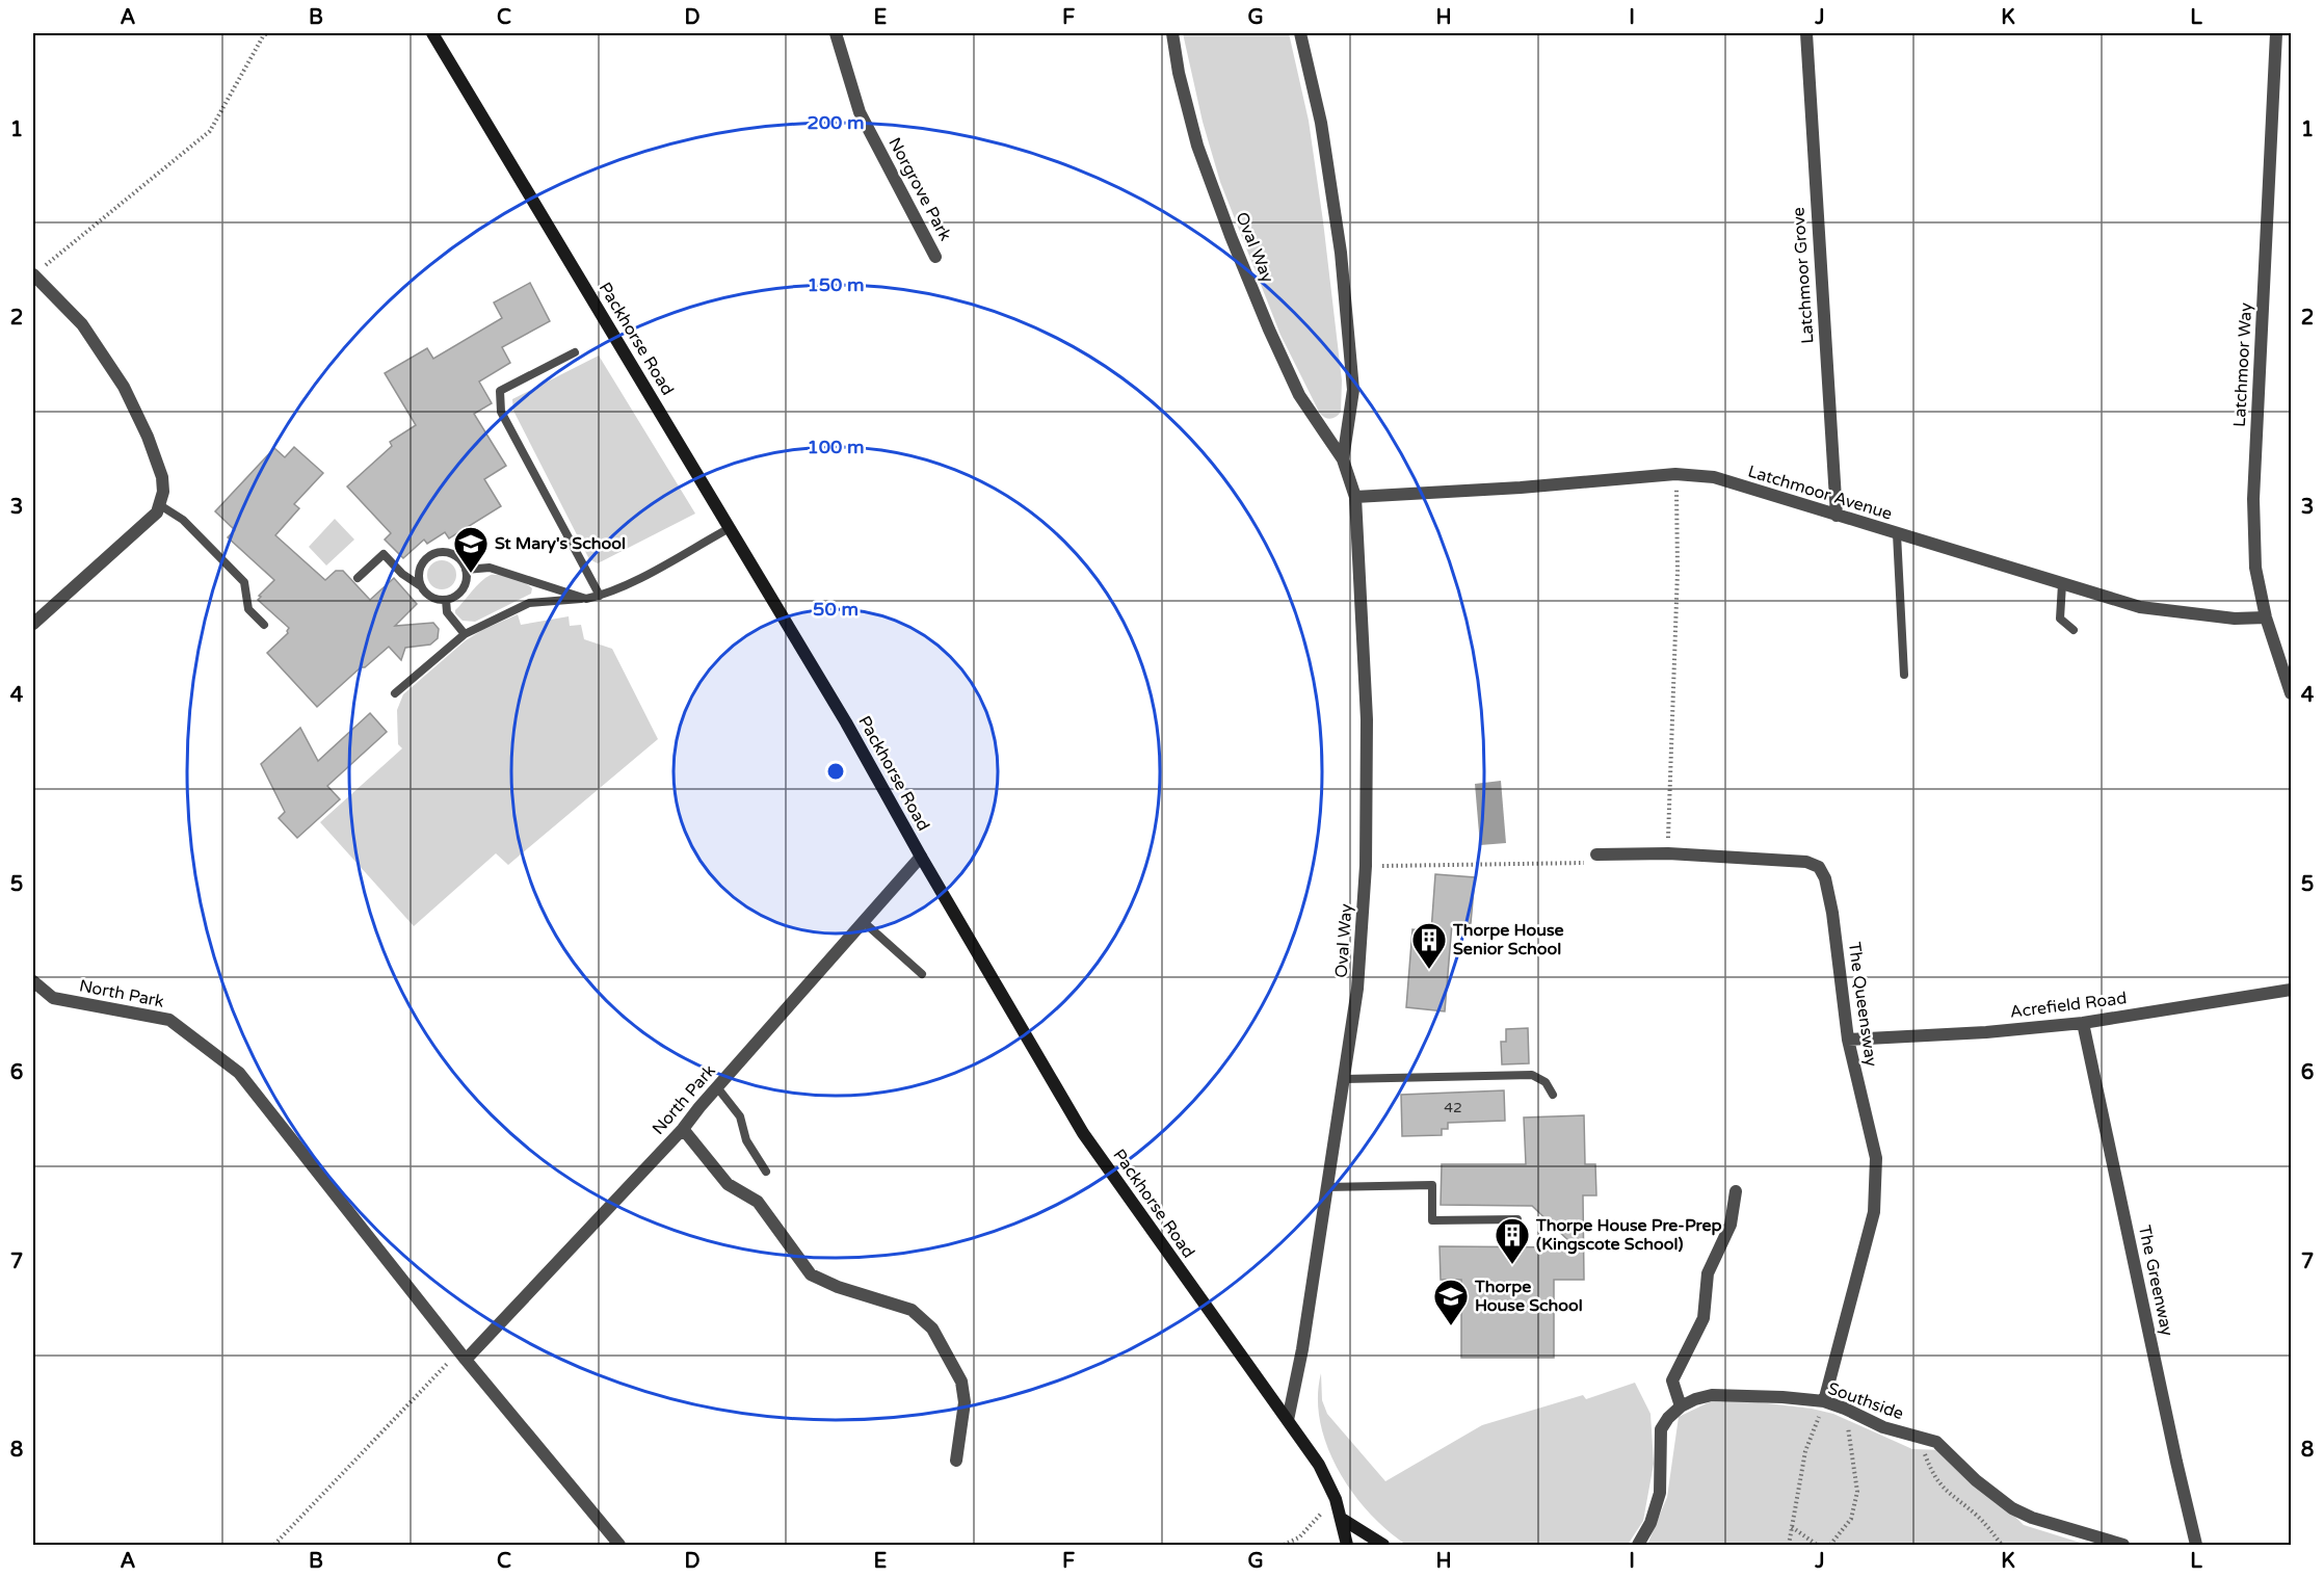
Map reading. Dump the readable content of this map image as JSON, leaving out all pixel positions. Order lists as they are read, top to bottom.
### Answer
{
  "streets": {
    "main road": ["Packhorse Road"],
    "street": [
      "Norgrove Park",
      "Oval Way",
      "Latchmoor Grove",
      "Latchmoor Way",
      "Latchmoor Avenue",
      "North Park",
      "The Queensway",
      "Acrefield Road",
      "The Greenway",
      "Southside"
    ]
  },
  "crossings": [
    ["Oval Way", "Packhorse Road"],
    ["Oval Way", "Latchmoor Avenue"],
    ["Latchmoor Grove", "Latchmoor Avenue"],
    ["Packhorse Road", "North Park"],
    ["Latchmoor Way", "Latchmoor Avenue"],
    ["The Queensway", "Acrefield Road"],
    ["The Queensway", "Southside"],
    ["Acrefield Road", "The Greenway"]
  ],
  "places": {
    "school or university": ["St Mary's School", "Thorpe House School"],
    "building": ["Thorpe House Senior School", "Thorpe House Pre-Prep (Kingscote School)"]
  },
  "house_numbers": ["42"],
  "grid": {
    "columns": [
      "A",
      "B",
      "C",
      "D",
      "E",
      "F",
      "G",
      "H",
      "I",
      "J",
      "K",
      "L"
    ],
    "rows": [
      "1",
      "2",
      "3",
      "4",
      "5",
      "6",
      "7",
      "8"
    ]
  },
  "rings": [
    "200 m",
    "150 m",
    "100 m",
    "50 m"
  ]
}
